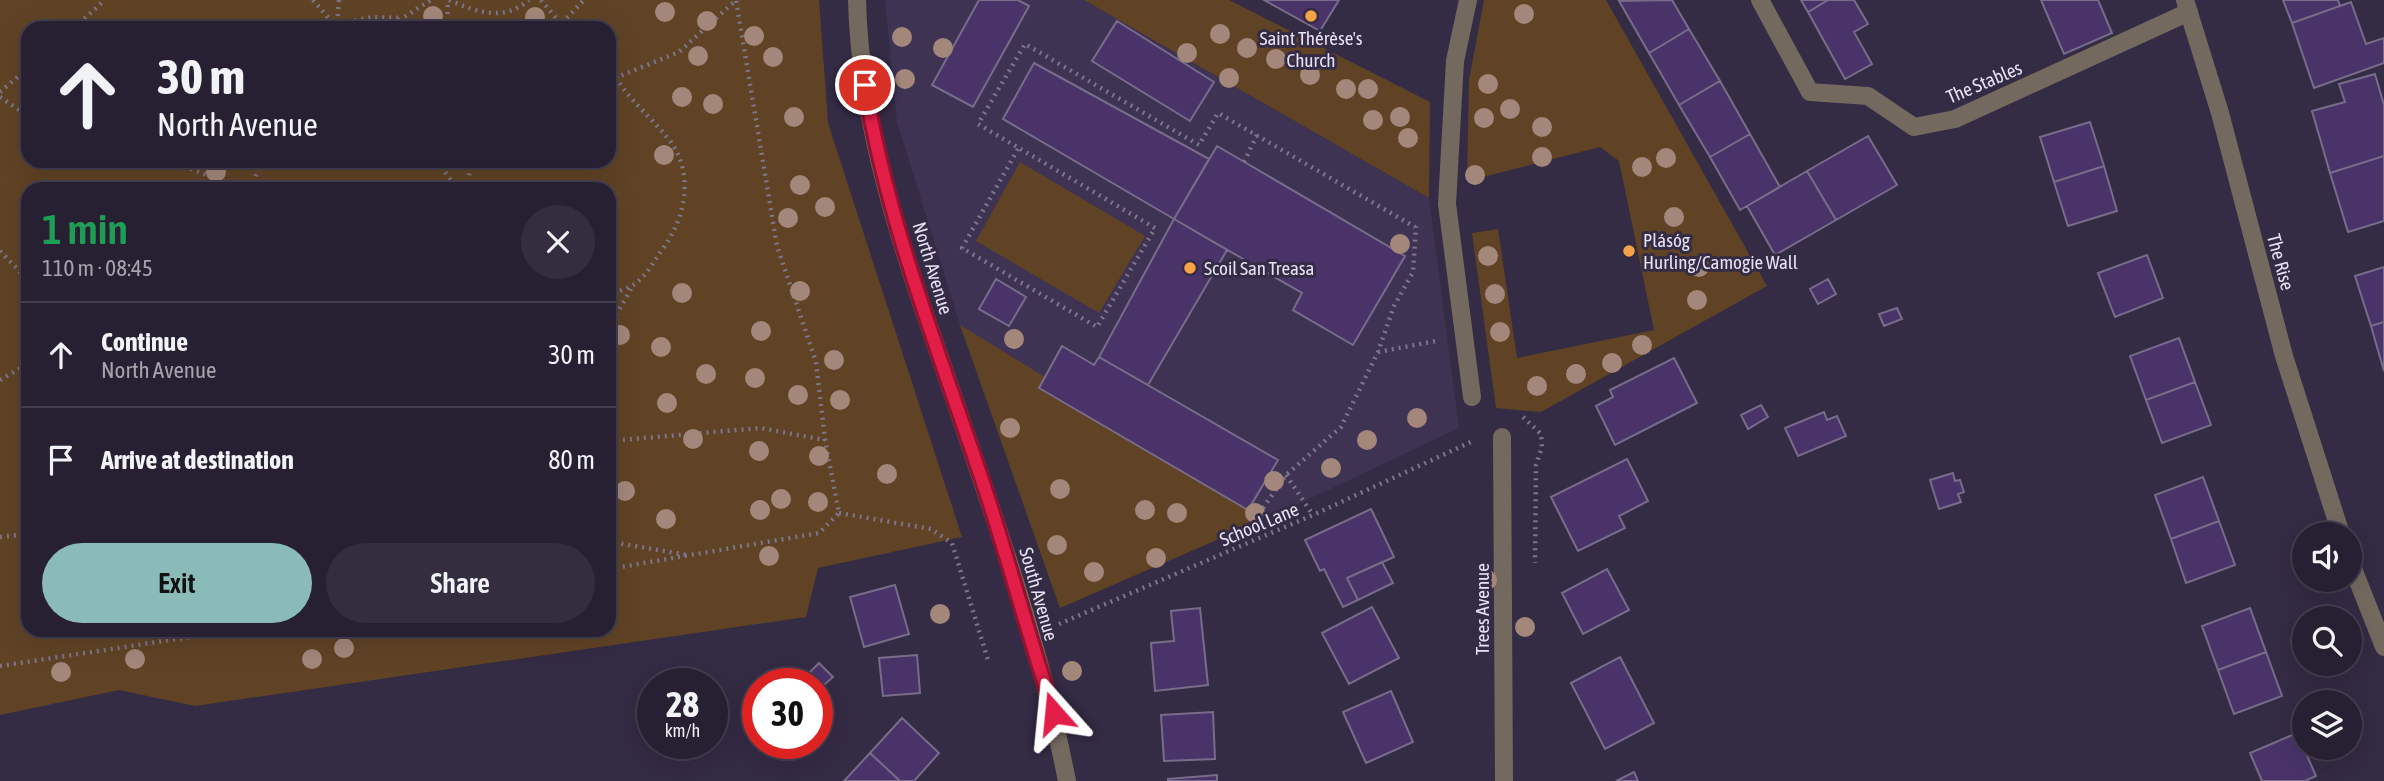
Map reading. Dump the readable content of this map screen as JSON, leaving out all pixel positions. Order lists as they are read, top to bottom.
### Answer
{
  "streets": {
    "street": [
      "The Stables",
      "The Rise",
      "North Avenue",
      "South Avenue",
      "Trees Avenue"
    ],
    "path": ["School Lane"]
  },
  "crossings": [
    ["The Stables", "The Rise"],
    ["North Avenue", "South Avenue"]
  ],
  "places": ["Saint Thérèse's Church", "Plásóg Hurling/Camogie Wall", "Scoil San Treasa"],
  "page": {
    "turn": ["30 m", "North Avenue"],
    "heading": ["1 min", "110 m · 08:45"],
    "list": [
      {
        "name": "Continue",
        "note": "North Avenue",
        "value": "30 m"
      },
      {
        "name": "Arrive at destination",
        "value": "80 m"
      }
    ],
    "buttons": ["Exit", "Share"],
    "speed": "28 km/h",
    "limit": "30"
  }
}
